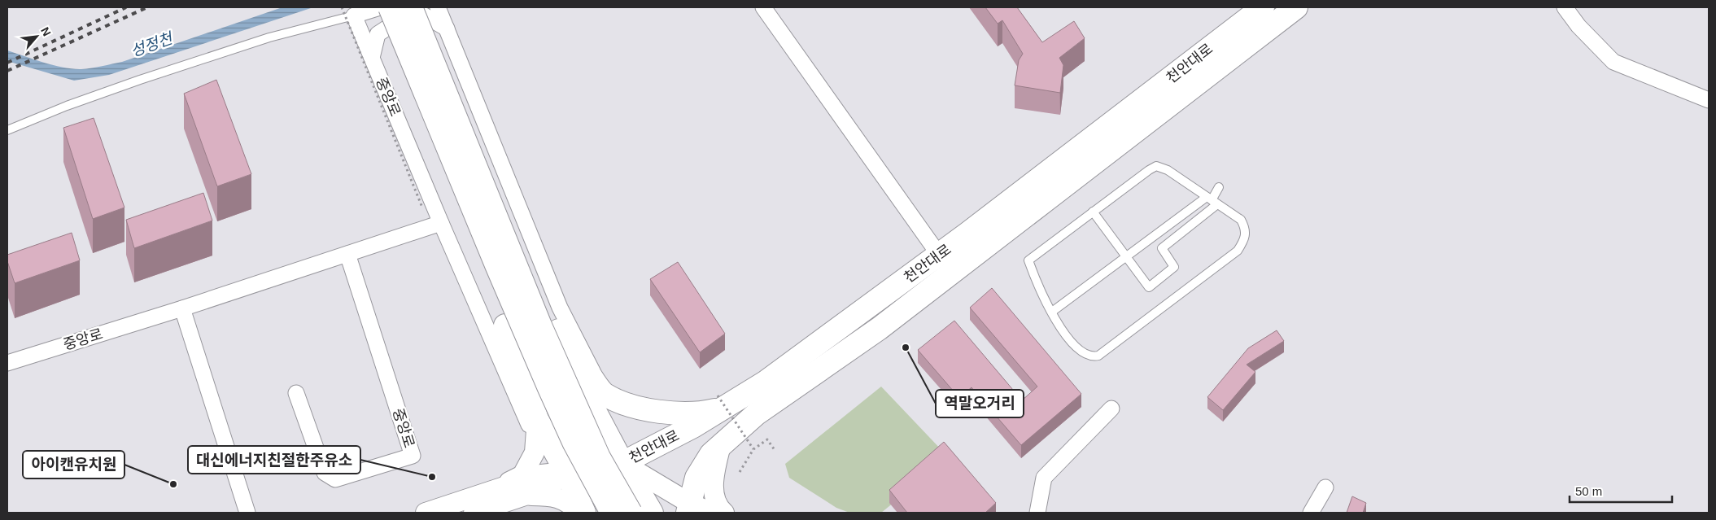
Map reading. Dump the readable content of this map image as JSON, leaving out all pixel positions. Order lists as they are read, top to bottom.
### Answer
{
  "streets": {
    "main road": ["천안대로"],
    "street": ["중앙로"]
  },
  "water": ["성정천"],
  "places": ["역말오거리", "대신에너지친절한주유소", "아이캔유치원"],
  "scale_bar": "50 m",
  "north": "top right"
}
